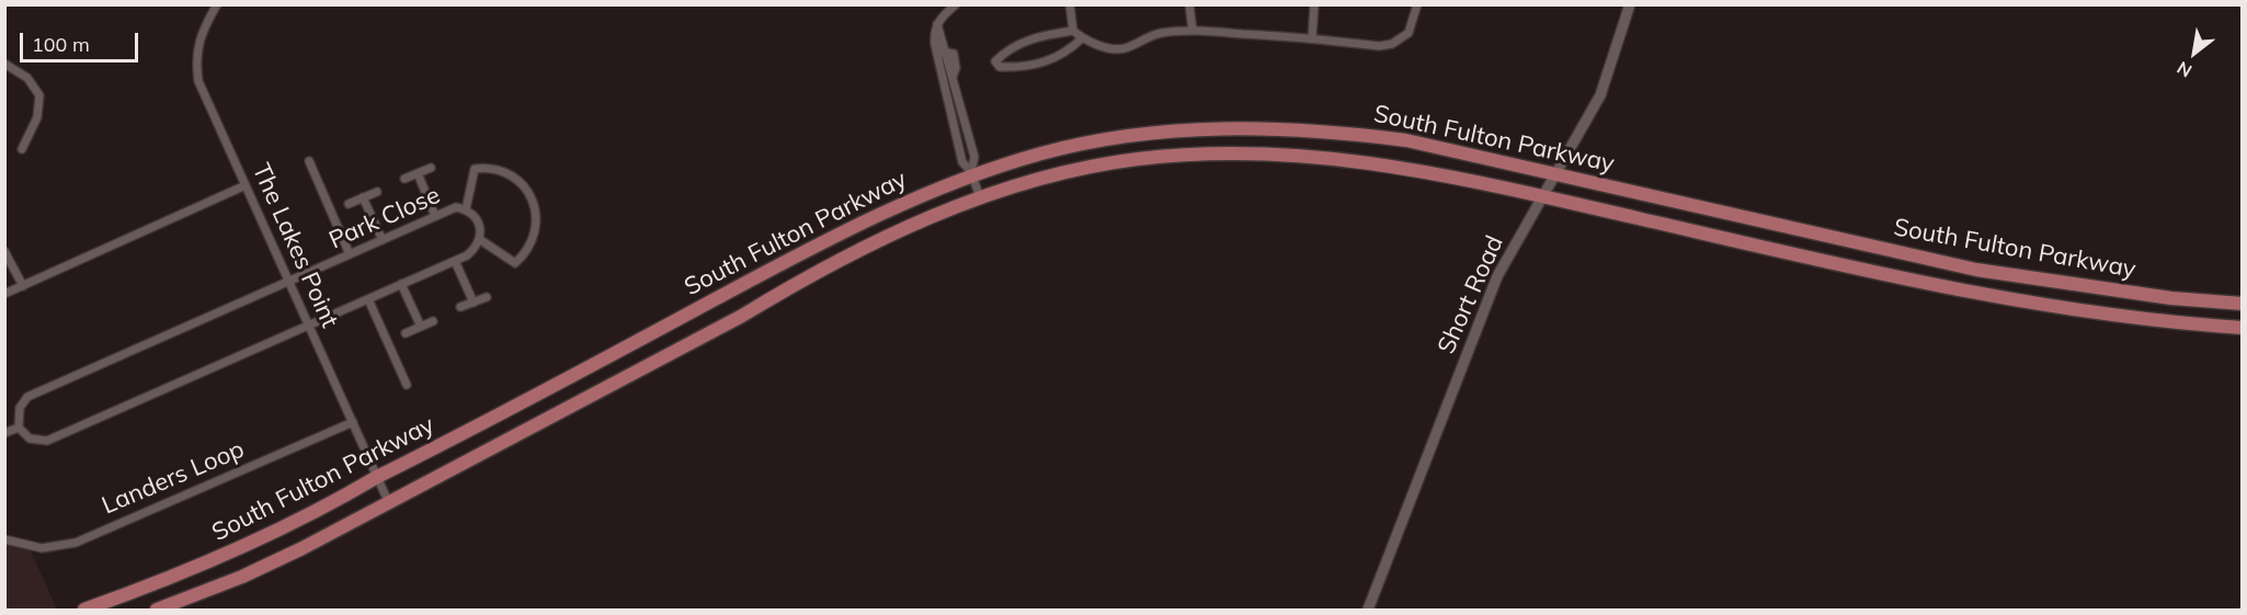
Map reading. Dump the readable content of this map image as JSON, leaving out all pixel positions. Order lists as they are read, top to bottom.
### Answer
{
  "streets": {
    "highway": ["South Fulton Parkway"],
    "street": [
      "Park Close",
      "The Lakes Point",
      "Short Road",
      "Landers Loop"
    ]
  },
  "crossings": [
    ["South Fulton Parkway", "The Lakes Point"],
    ["South Fulton Parkway", "Short Road"],
    ["Park Close", "The Lakes Point"],
    ["The Lakes Point", "Landers Loop"]
  ],
  "scale_bar": "100 m",
  "north": "bottom left"
}
